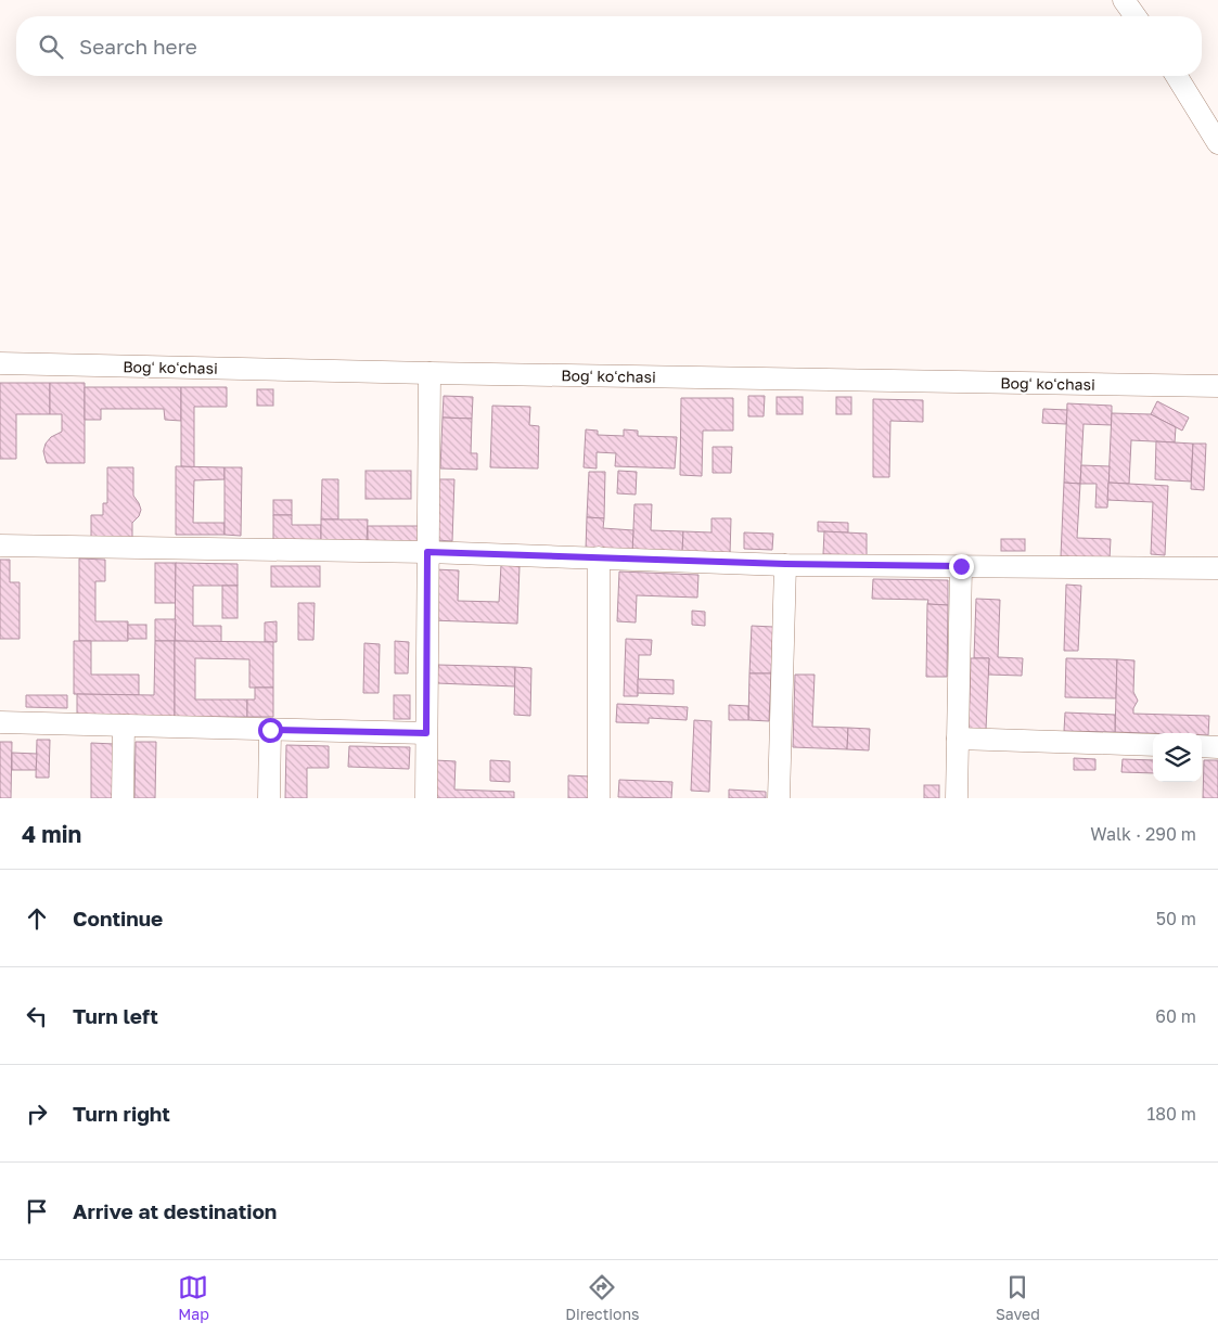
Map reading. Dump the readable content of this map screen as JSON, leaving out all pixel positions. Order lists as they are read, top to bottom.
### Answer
{
  "streets": {
    "street": ["Bogʻ koʻchasi"]
  },
  "page": {
    "search": "Search here",
    "heading": ["4 min", "Walk · 290 m"],
    "list": [
      ["Continue", "50 m"],
      ["Turn left", "60 m"],
      ["Turn right", "180 m"],
      "Arrive at destination"
    ],
    "nav": ["Map", "Directions", "Saved"]
  }
}
